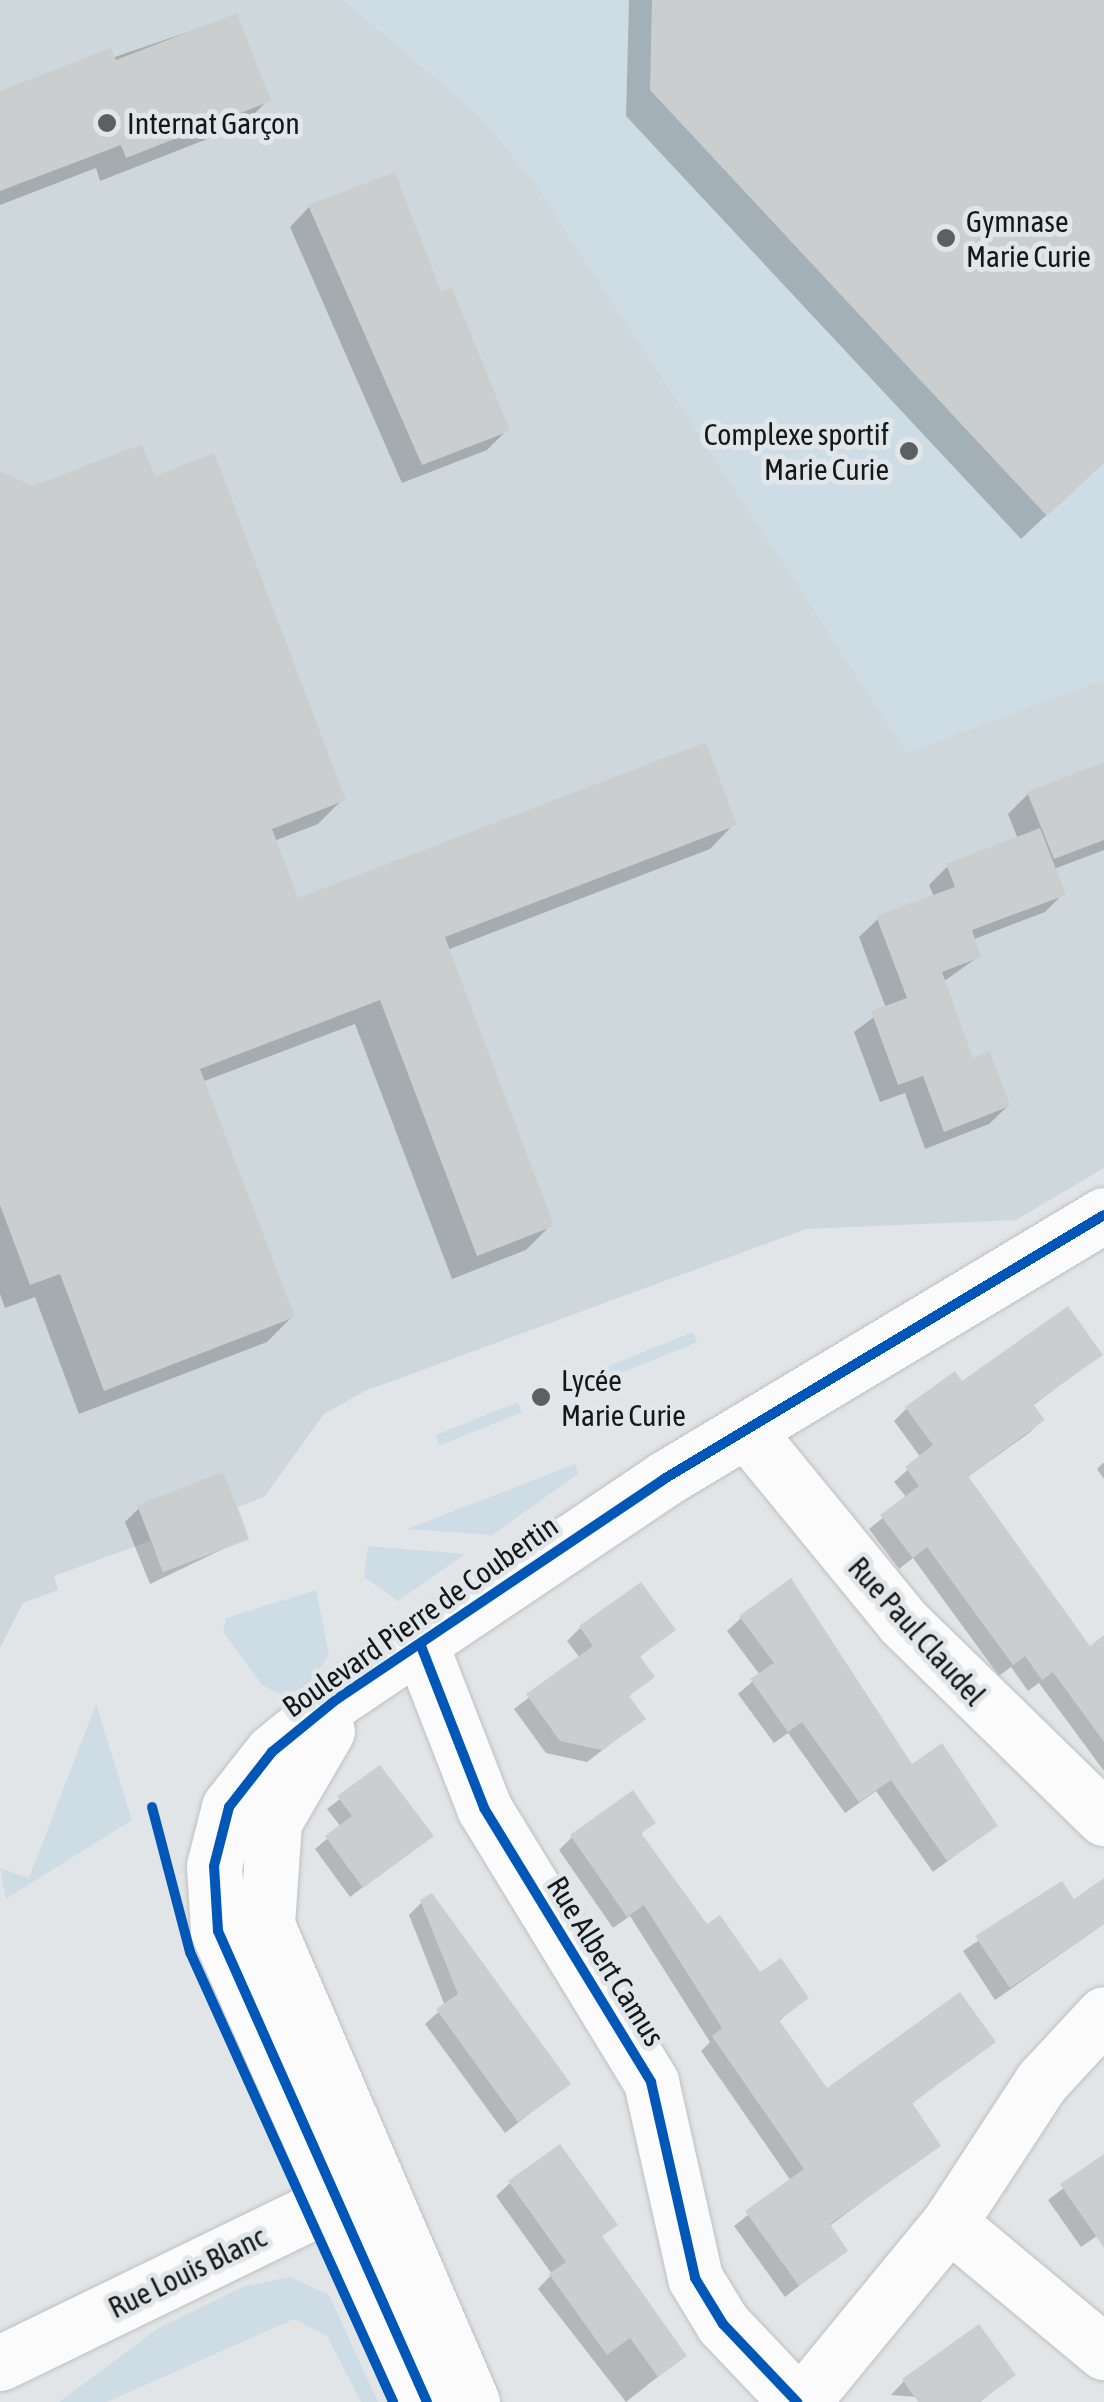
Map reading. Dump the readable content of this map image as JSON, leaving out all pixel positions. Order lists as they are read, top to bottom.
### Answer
{
  "streets": {
    "street": [
      "Boulevard Pierre de Coubertin",
      "Rue Paul Claudel",
      "Rue Albert Camus",
      "Rue Louis Blanc"
    ]
  },
  "crossings": [
    ["Boulevard Pierre de Coubertin", "Rue Paul Claudel"],
    ["Boulevard Pierre de Coubertin", "Rue Albert Camus"],
    ["Boulevard Pierre de Coubertin", "Rue Louis Blanc"]
  ],
  "places": [
    "Internat Garçon",
    "Gymnase Marie Curie",
    "Complexe sportif Marie Curie",
    "Lycée Marie Curie"
  ]
}
